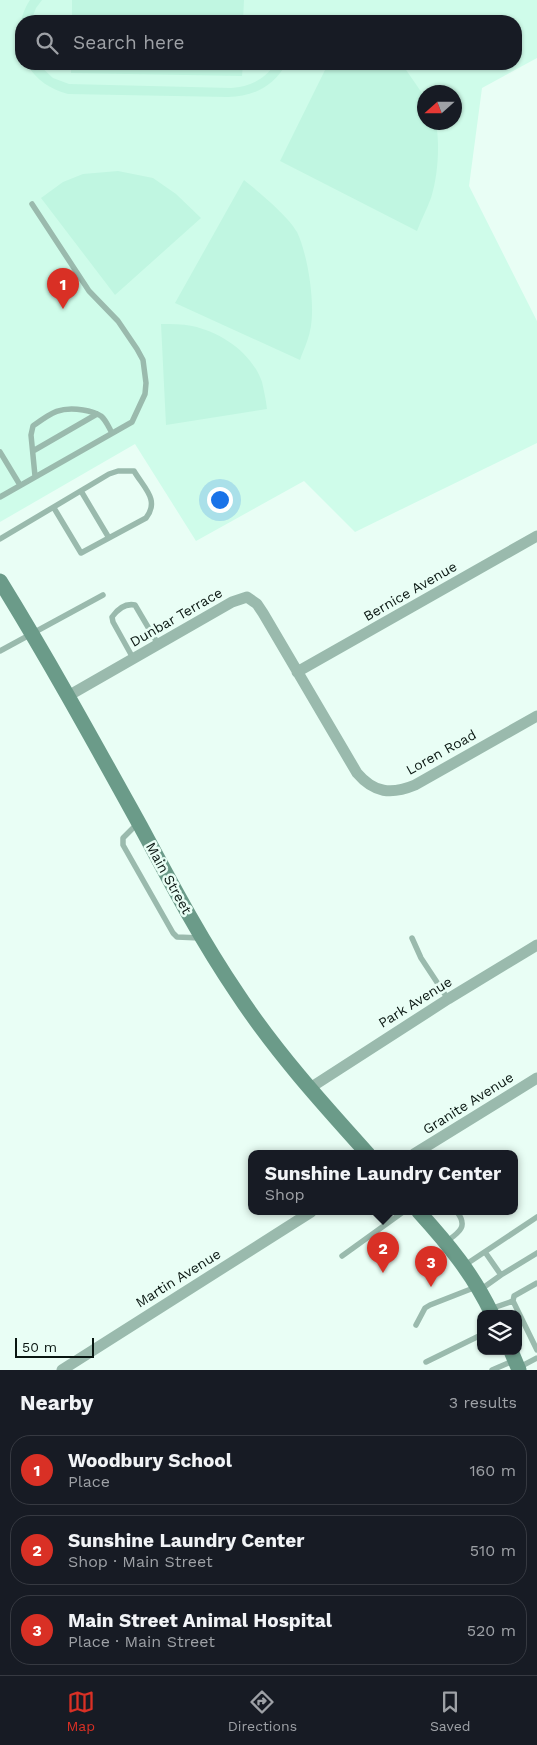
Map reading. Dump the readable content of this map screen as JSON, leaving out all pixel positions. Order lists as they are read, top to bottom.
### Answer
{
  "streets": {
    "main road": ["Main Street"],
    "street": [
      "Bernice Avenue",
      "Dunbar Terrace",
      "Loren Road",
      "Park Avenue",
      "Granite Avenue",
      "Martin Avenue"
    ]
  },
  "crossings": [
    ["Bernice Avenue", "Dunbar Terrace"],
    ["Bernice Avenue", "Loren Road"],
    ["Dunbar Terrace", "Loren Road"],
    ["Dunbar Terrace", "Main Street"],
    ["Main Street", "Park Avenue"]
  ],
  "scale_bar": "50 m",
  "north": "left",
  "page": {
    "search": "Search here",
    "pins": ["1", "2", "3"],
    "popup": ["Sunshine Laundry Center", "Shop"],
    "scale": "50 m",
    "heading": ["Nearby", "3 results"],
    "list": [
      {
        "mark": "1",
        "name": "Woodbury School",
        "note": "Place",
        "value": "160 m"
      },
      {
        "mark": "2",
        "name": "Sunshine Laundry Center",
        "note": "Shop · Main Street",
        "value": "510 m"
      },
      {
        "mark": "3",
        "name": "Main Street Animal Hospital",
        "note": "Place · Main Street",
        "value": "520 m"
      }
    ],
    "nav": ["Map", "Directions", "Saved"]
  }
}
